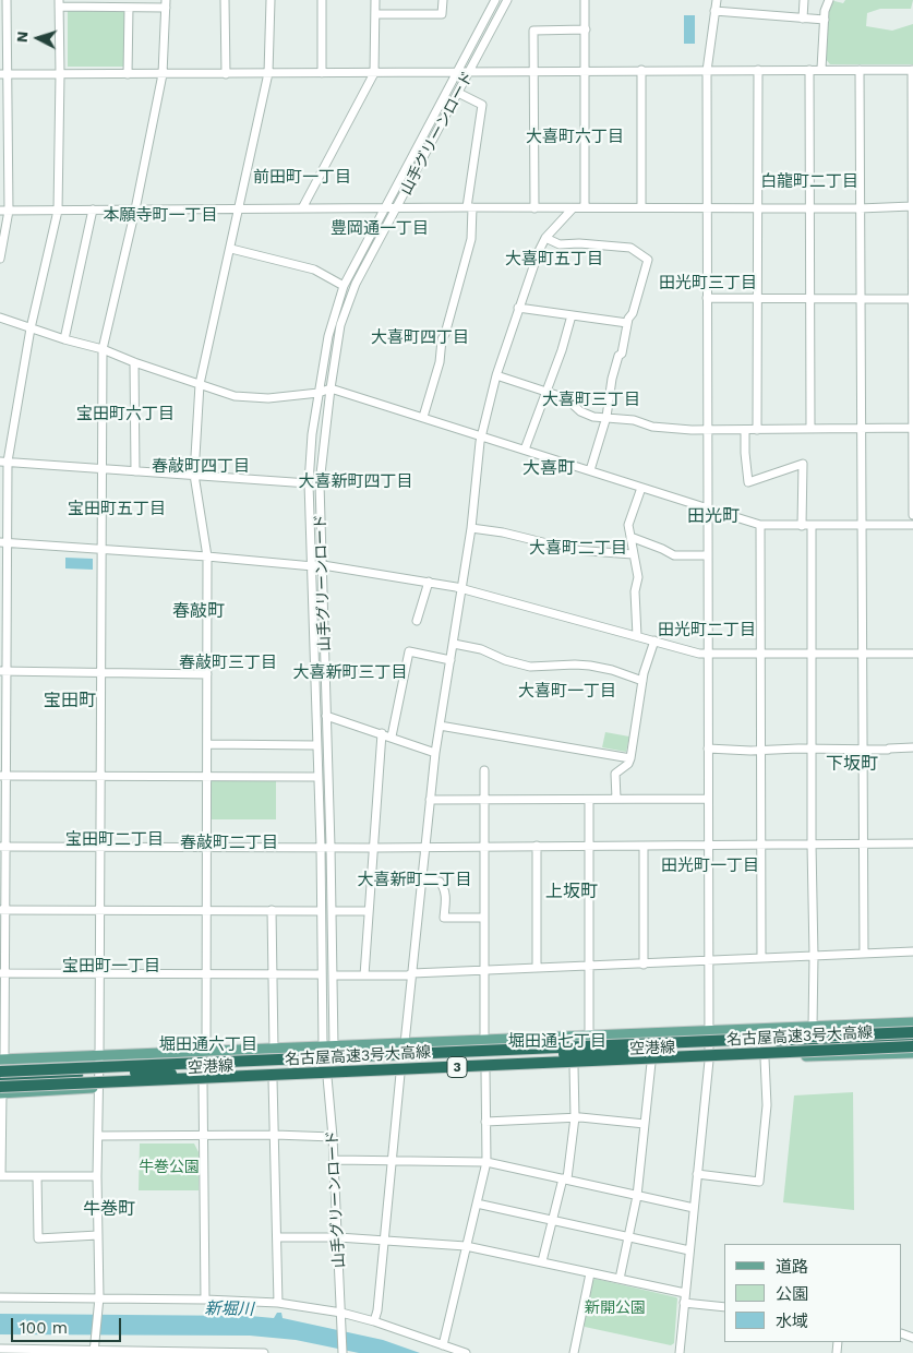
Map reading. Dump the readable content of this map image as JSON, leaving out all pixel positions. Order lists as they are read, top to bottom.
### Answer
{
  "streets": {
    "highway": ["名古屋高速3号大高線", "3"],
    "main road": ["空港線"],
    "street": ["山手グリーンロード"]
  },
  "crossings": [
    ["山手グリーンロード", "空港線"],
    ["名古屋高速3号大高線", "空港線"]
  ],
  "districts": [
    "大喜町六丁目",
    "前田町一丁目",
    "白龍町二丁目",
    "本願寺町一丁目",
    "豊岡通一丁目",
    "大喜町五丁目",
    "田光町三丁目",
    "大喜町四丁目",
    "大喜町三丁目",
    "宝田町六丁目",
    "春敲町四丁目",
    "大喜町",
    "大喜新町四丁目",
    "宝田町五丁目",
    "田光町",
    "大喜町二丁目",
    "春敲町",
    "田光町二丁目",
    "春敲町三丁目",
    "大喜新町三丁目",
    "大喜町一丁目",
    "宝田町",
    "下坂町",
    "宝田町二丁目",
    "春敲町二丁目",
    "田光町一丁目",
    "大喜新町二丁目",
    "上坂町",
    "宝田町一丁目",
    "堀田通七丁目",
    "堀田通六丁目",
    "牛巻町"
  ],
  "water": ["新堀川"],
  "parks": ["牛巻公園", "新開公園"],
  "legend": ["道路", "公園", "水域"],
  "scale_bar": "100 m",
  "north": "left"
}
